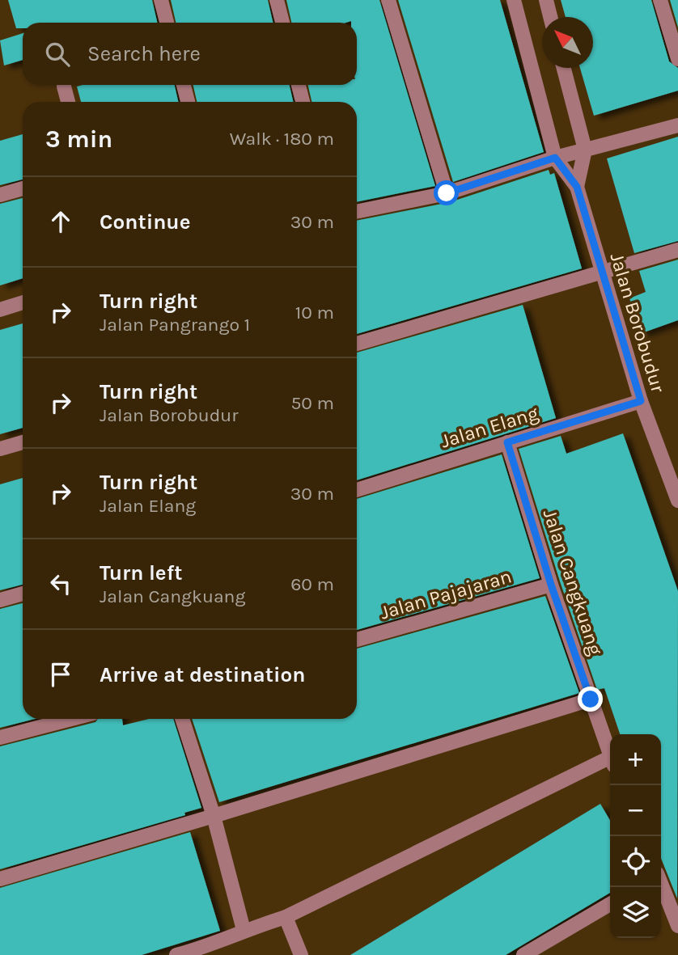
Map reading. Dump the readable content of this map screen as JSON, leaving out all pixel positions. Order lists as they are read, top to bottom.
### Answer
{
  "streets": {
    "street": [
      "Jalan Borobudur",
      "Jalan Elang",
      "Jalan Cangkuang",
      "Jalan Pajajaran"
    ]
  },
  "crossings": [
    ["Jalan Borobudur", "Jalan Elang"],
    ["Jalan Elang", "Jalan Cangkuang"],
    ["Jalan Cangkuang", "Jalan Pajajaran"]
  ],
  "north": "top left",
  "page": {
    "search": "Search here",
    "heading": ["3 min", "Walk · 180 m"],
    "list": [
      ["Continue", "30 m"],
      ["Turn right", "Jalan Pangrango 1", "10 m"],
      ["Turn right", "Jalan Borobudur", "50 m"],
      ["Turn right", "Jalan Elang", "30 m"],
      ["Turn left", "Jalan Cangkuang", "60 m"],
      "Arrive at destination"
    ],
    "map_buttons": ["+", "−"]
  }
}
